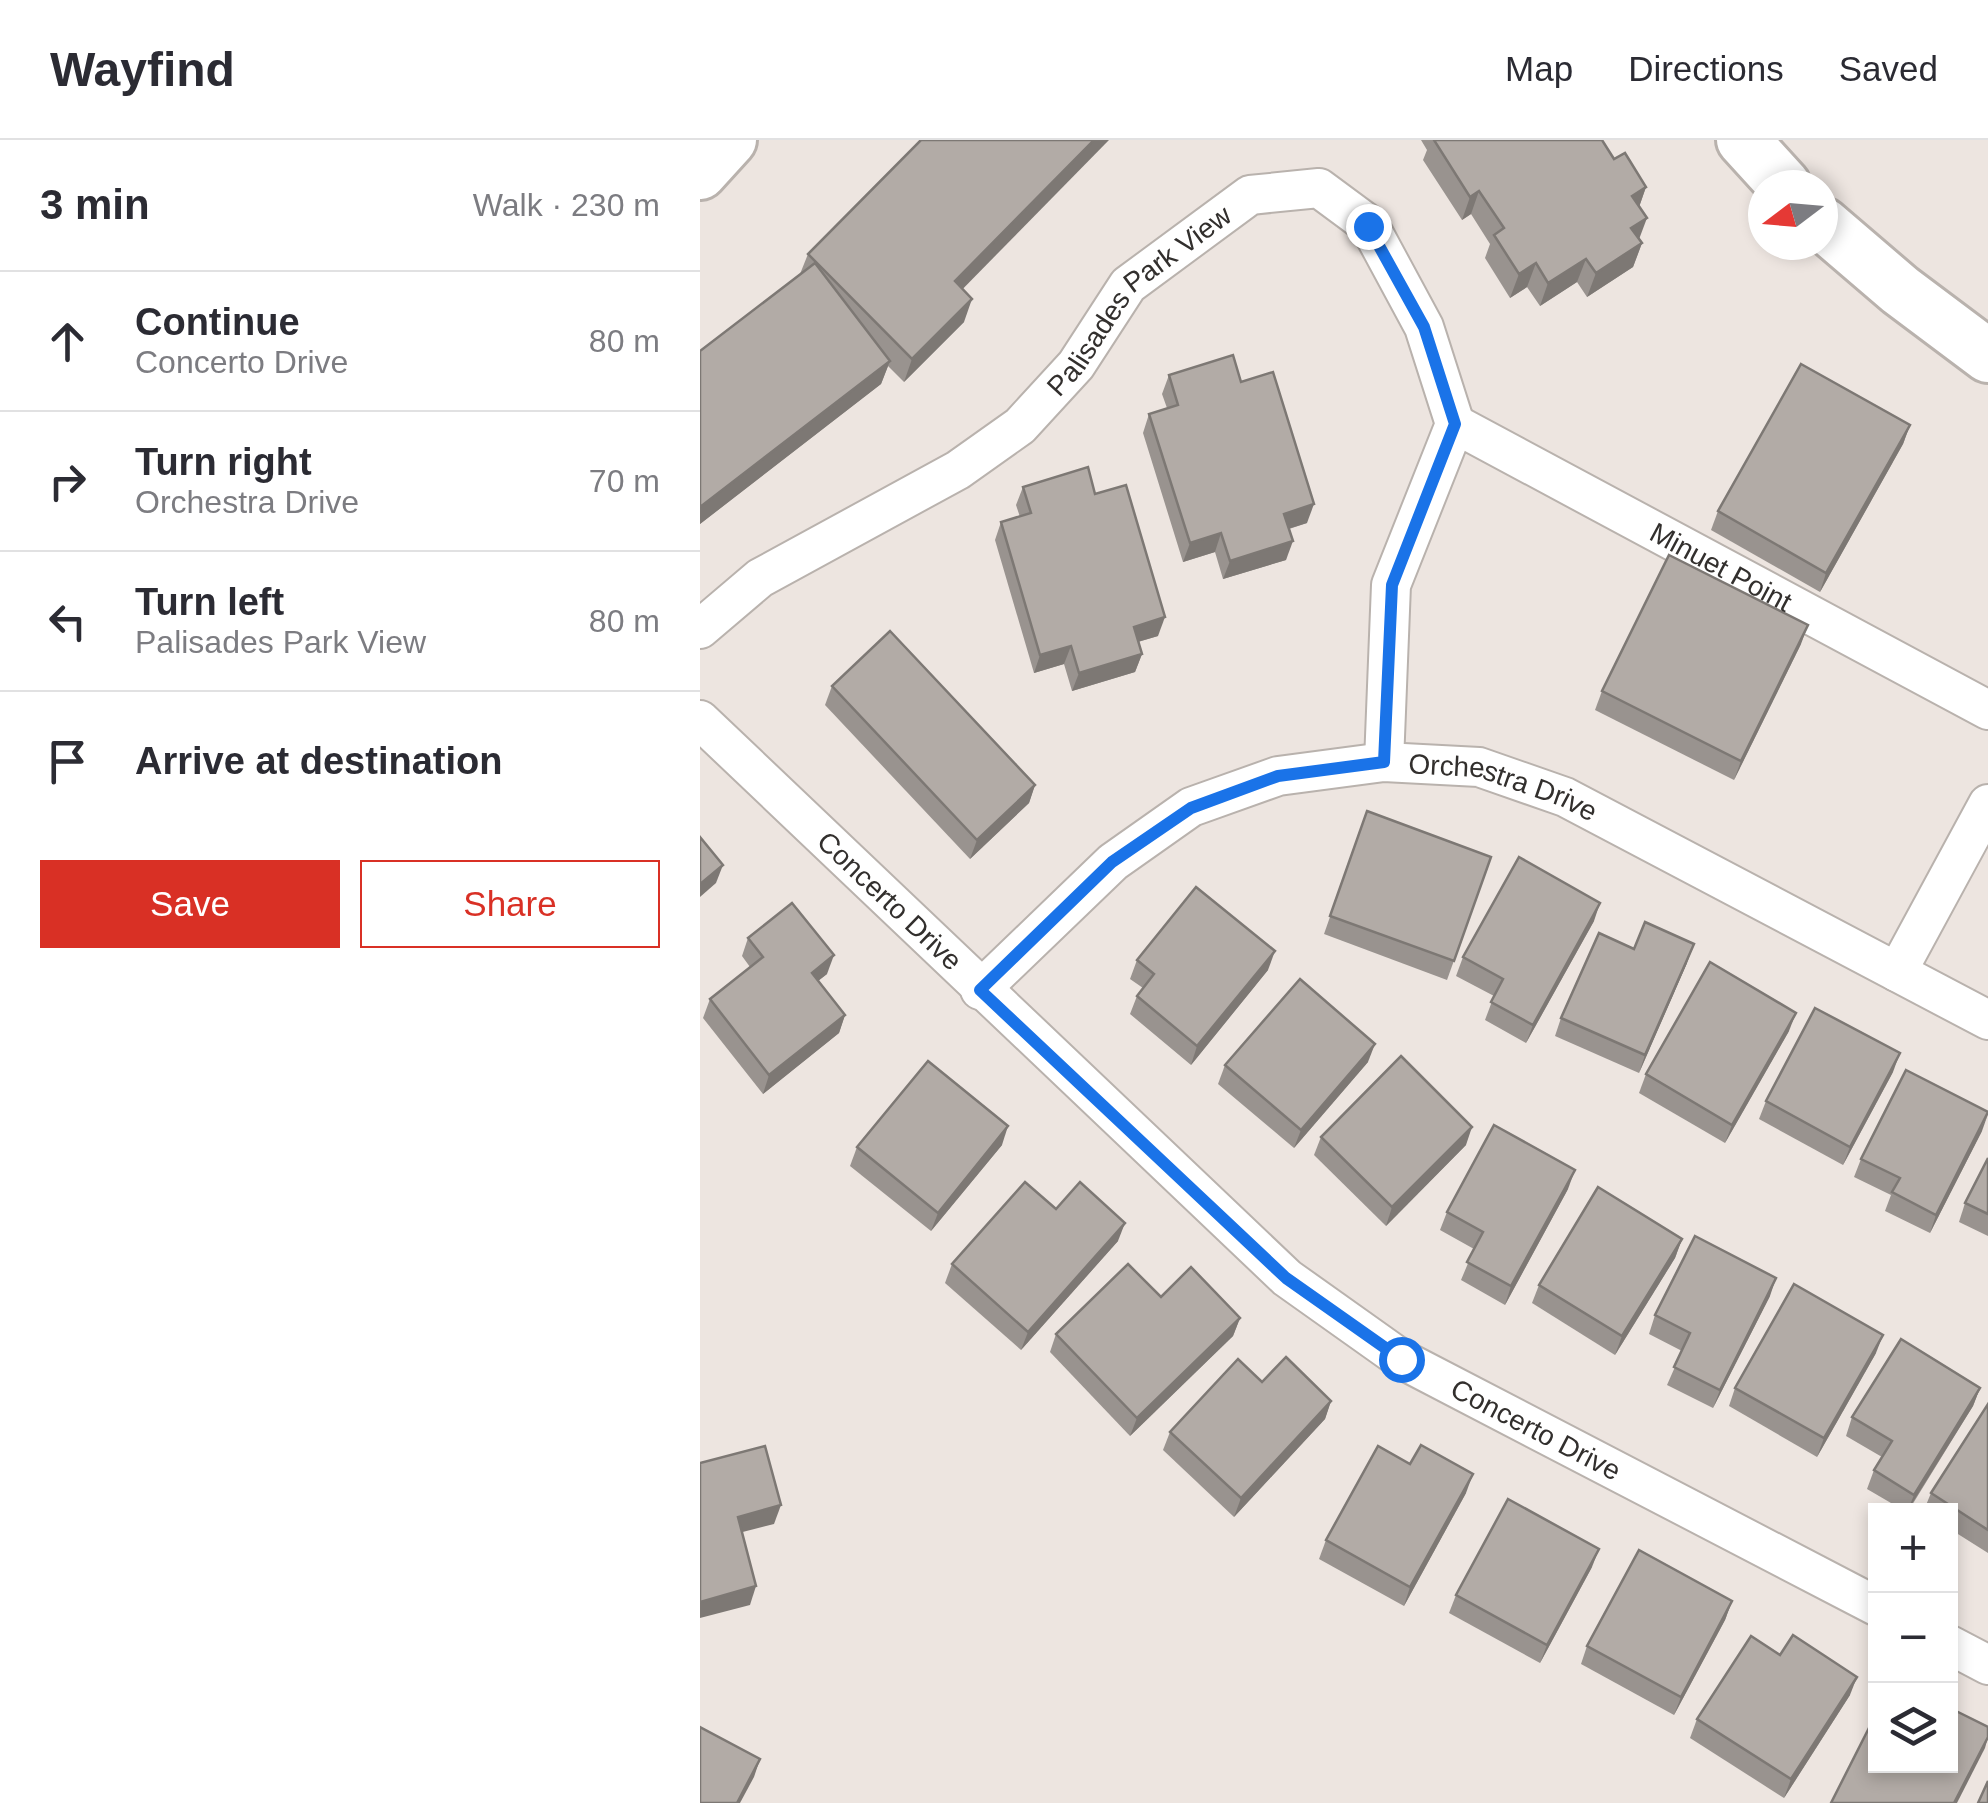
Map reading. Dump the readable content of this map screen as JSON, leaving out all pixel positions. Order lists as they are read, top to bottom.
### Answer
{
  "streets": {
    "street": [
      "Palisades Park View",
      "Minuet Point",
      "Orchestra Drive",
      "Concerto Drive"
    ]
  },
  "crossings": [
    ["Palisades Park View", "Minuet Point"],
    ["Orchestra Drive", "Concerto Drive"]
  ],
  "north": "left",
  "page": {
    "header": "Wayfind",
    "nav": ["Map", "Directions", "Saved"],
    "heading": ["3 min", "Walk · 230 m"],
    "list": [
      ["Continue", "Concerto Drive", "80 m"],
      ["Turn right", "Orchestra Drive", "70 m"],
      ["Turn left", "Palisades Park View", "80 m"],
      "Arrive at destination"
    ],
    "buttons": ["Save", "Share"],
    "map_buttons": ["+", "−"]
  }
}
